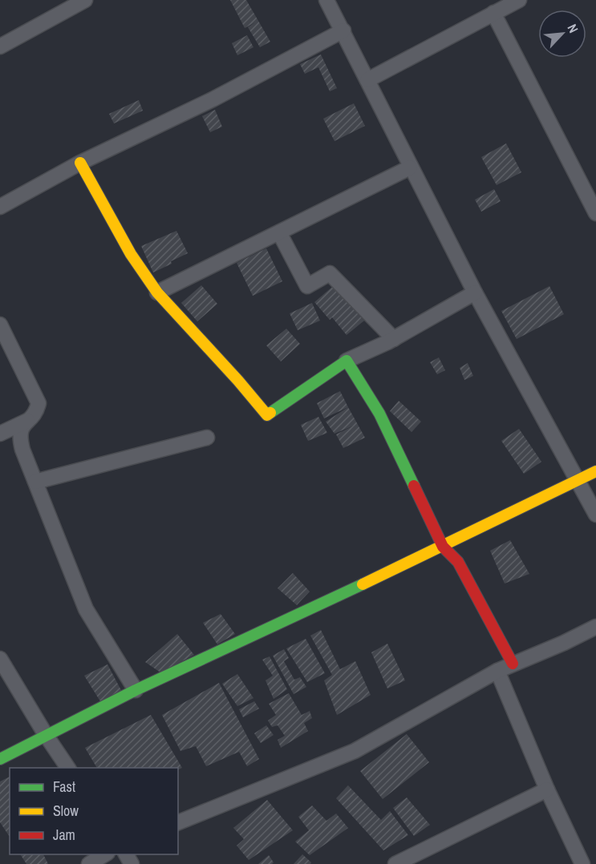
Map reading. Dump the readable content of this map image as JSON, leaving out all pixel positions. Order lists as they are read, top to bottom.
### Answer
{
  "legend": ["Fast", "Slow", "Jam"],
  "north": "top right"
}
